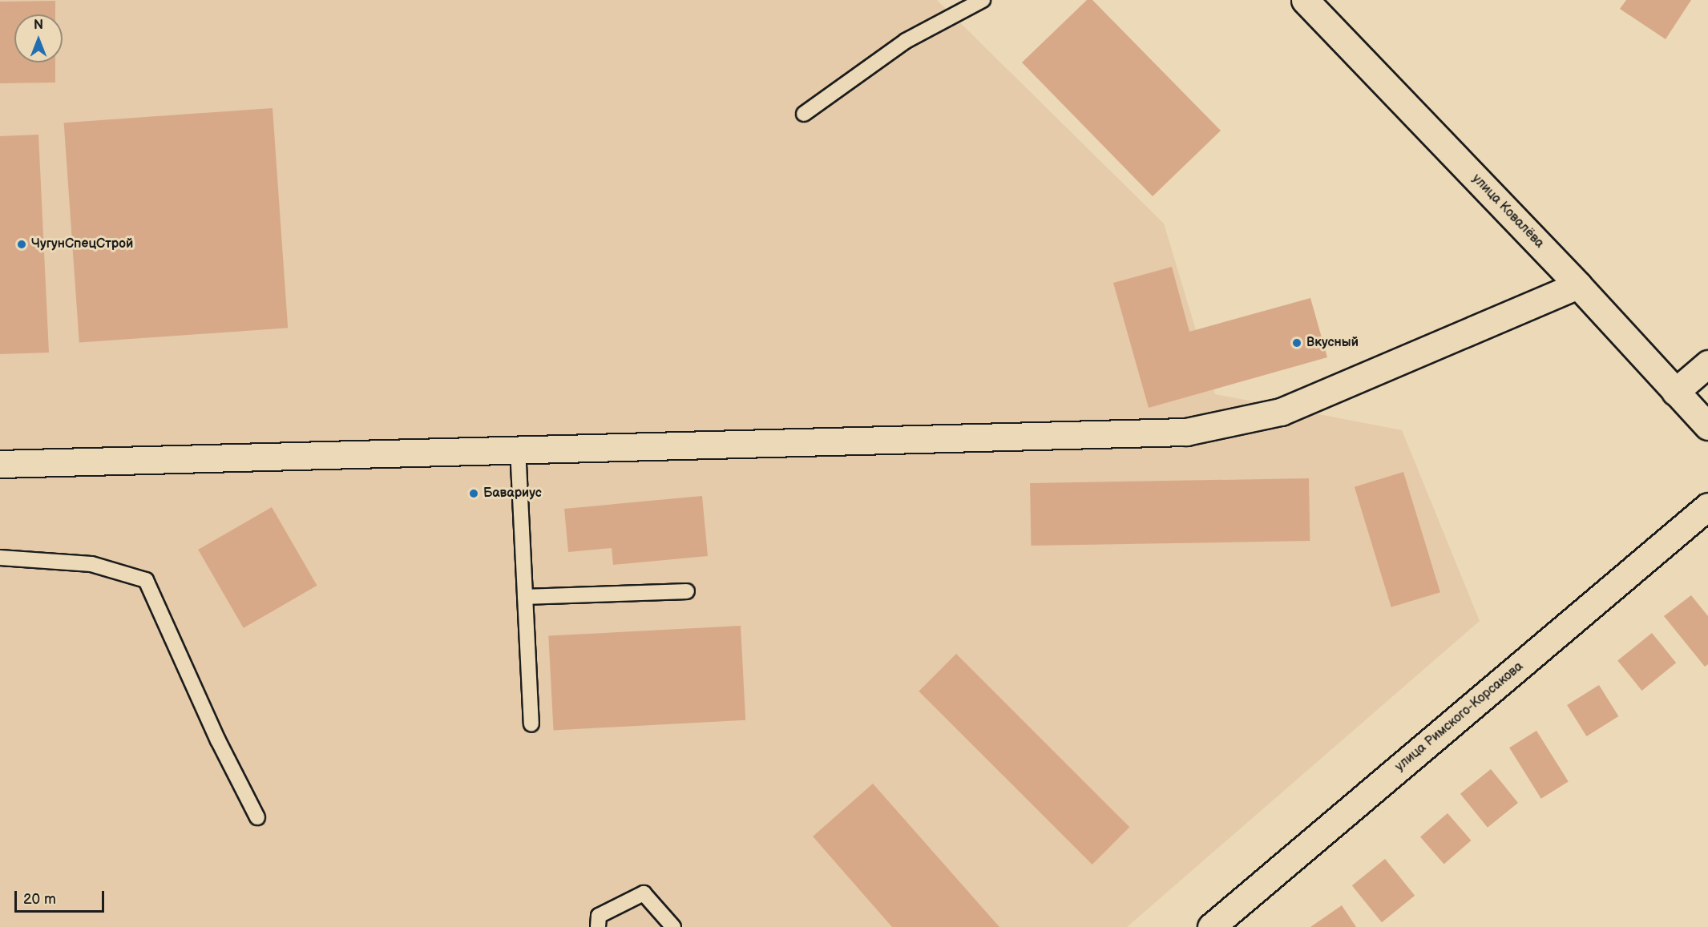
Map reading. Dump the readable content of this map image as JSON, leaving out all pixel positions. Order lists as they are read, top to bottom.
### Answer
{
  "streets": {
    "street": ["улица Ковалёва", "улица Римского-Корсакова"]
  },
  "places": ["ЧугунСпецСтрой", "Вкусный", "Бавариус"],
  "scale_bar": "20 m",
  "north": "top"
}
